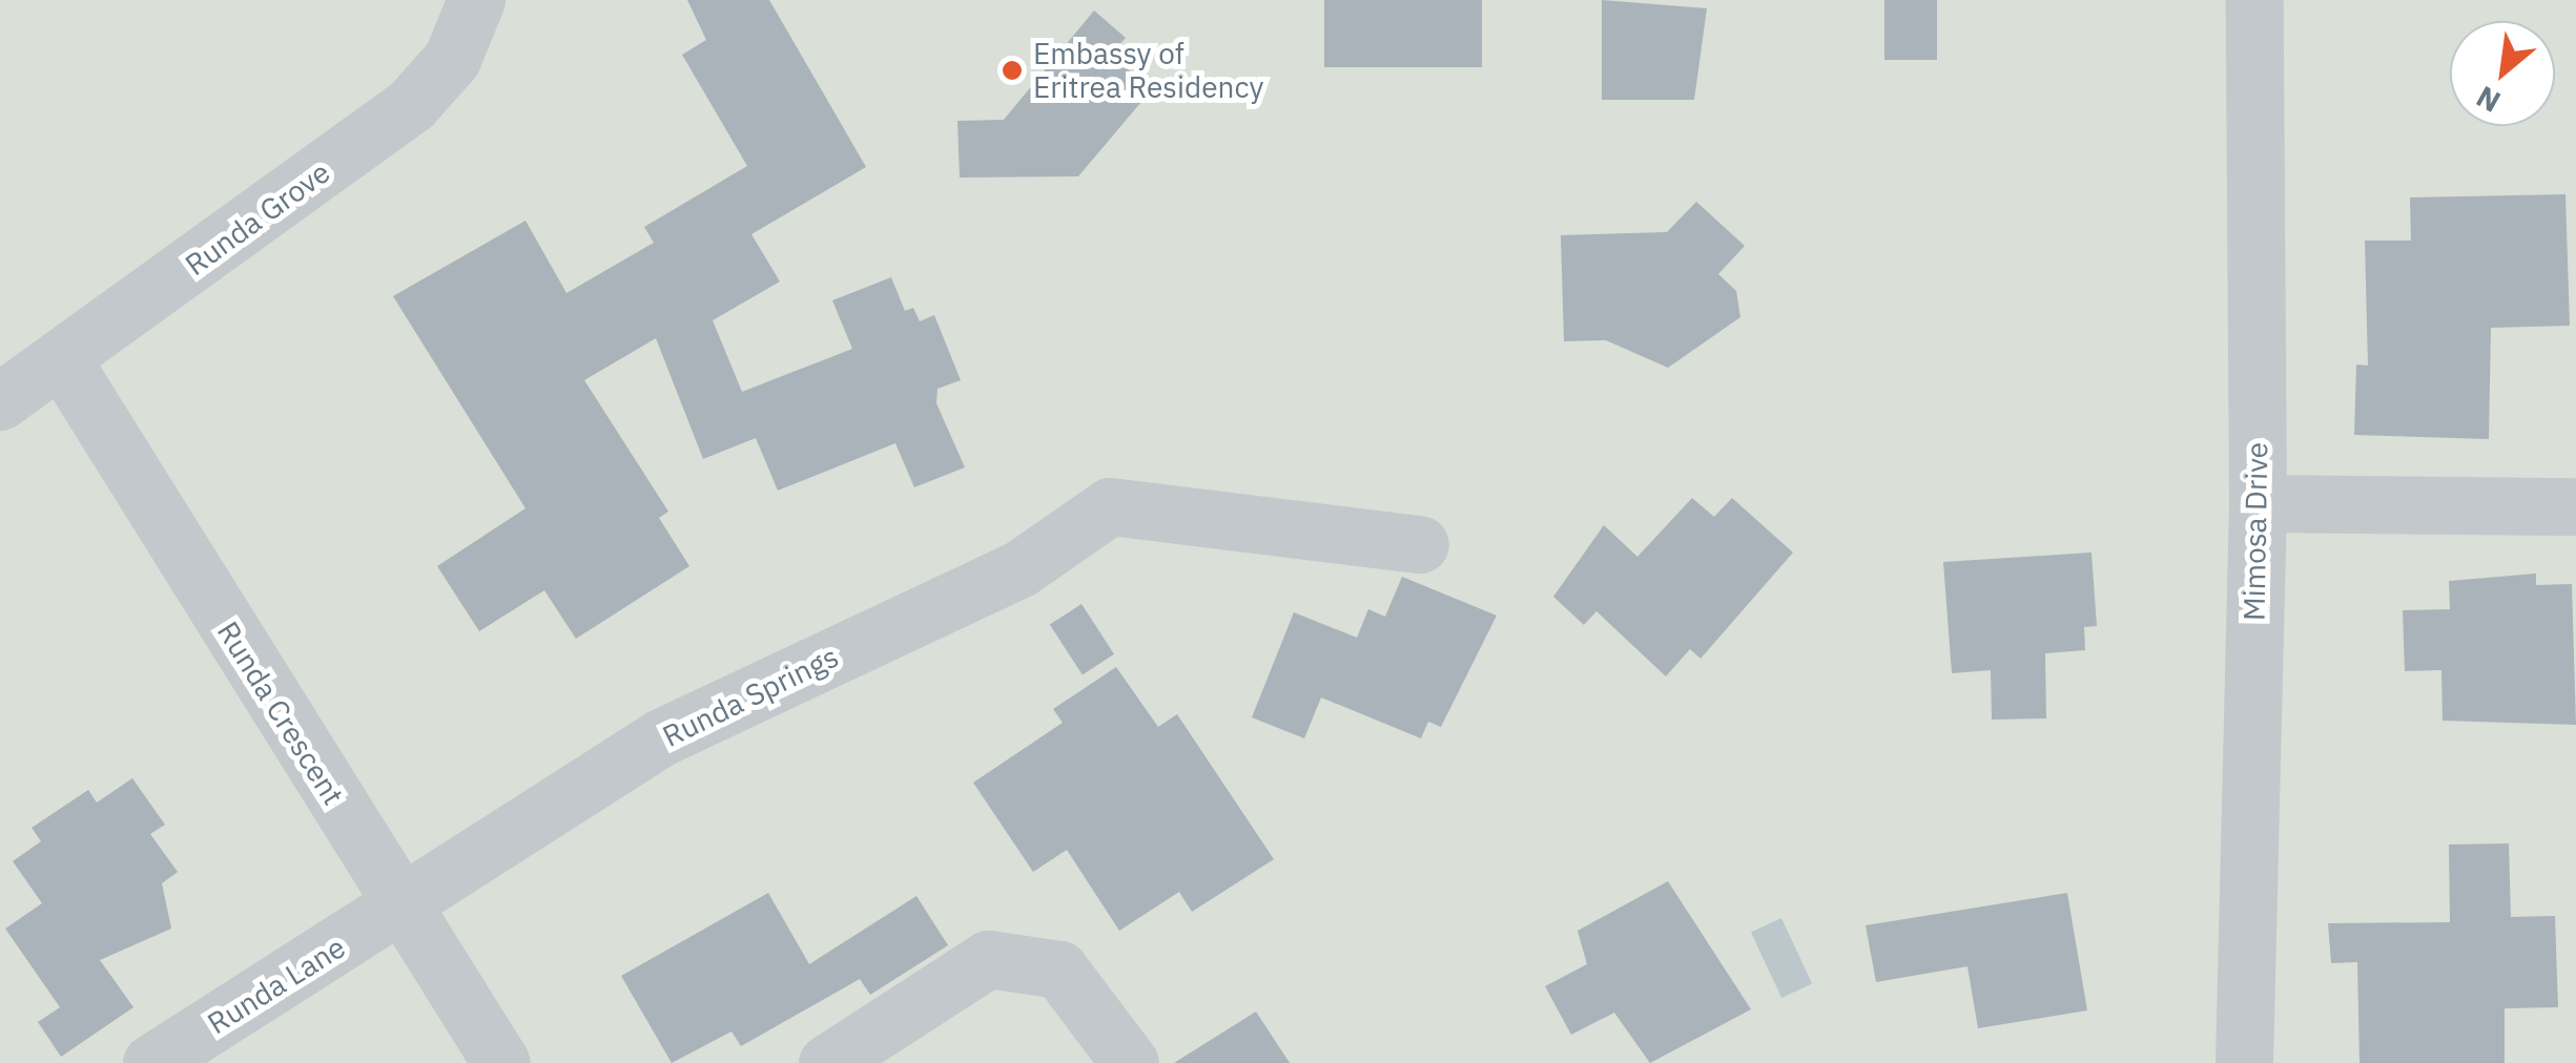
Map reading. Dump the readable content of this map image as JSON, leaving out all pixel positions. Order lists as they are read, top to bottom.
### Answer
{
  "streets": {
    "street": [
      "Runda Grove",
      "Mimosa Drive",
      "Runda Springs",
      "Runda Crescent",
      "Runda Lane"
    ]
  },
  "crossings": [
    ["Runda Grove", "Runda Crescent"],
    ["Runda Springs", "Runda Crescent"],
    ["Runda Springs", "Runda Lane"],
    ["Runda Crescent", "Runda Lane"]
  ],
  "places": ["Embassy of Eritrea Residency"],
  "north": "bottom left"
}
